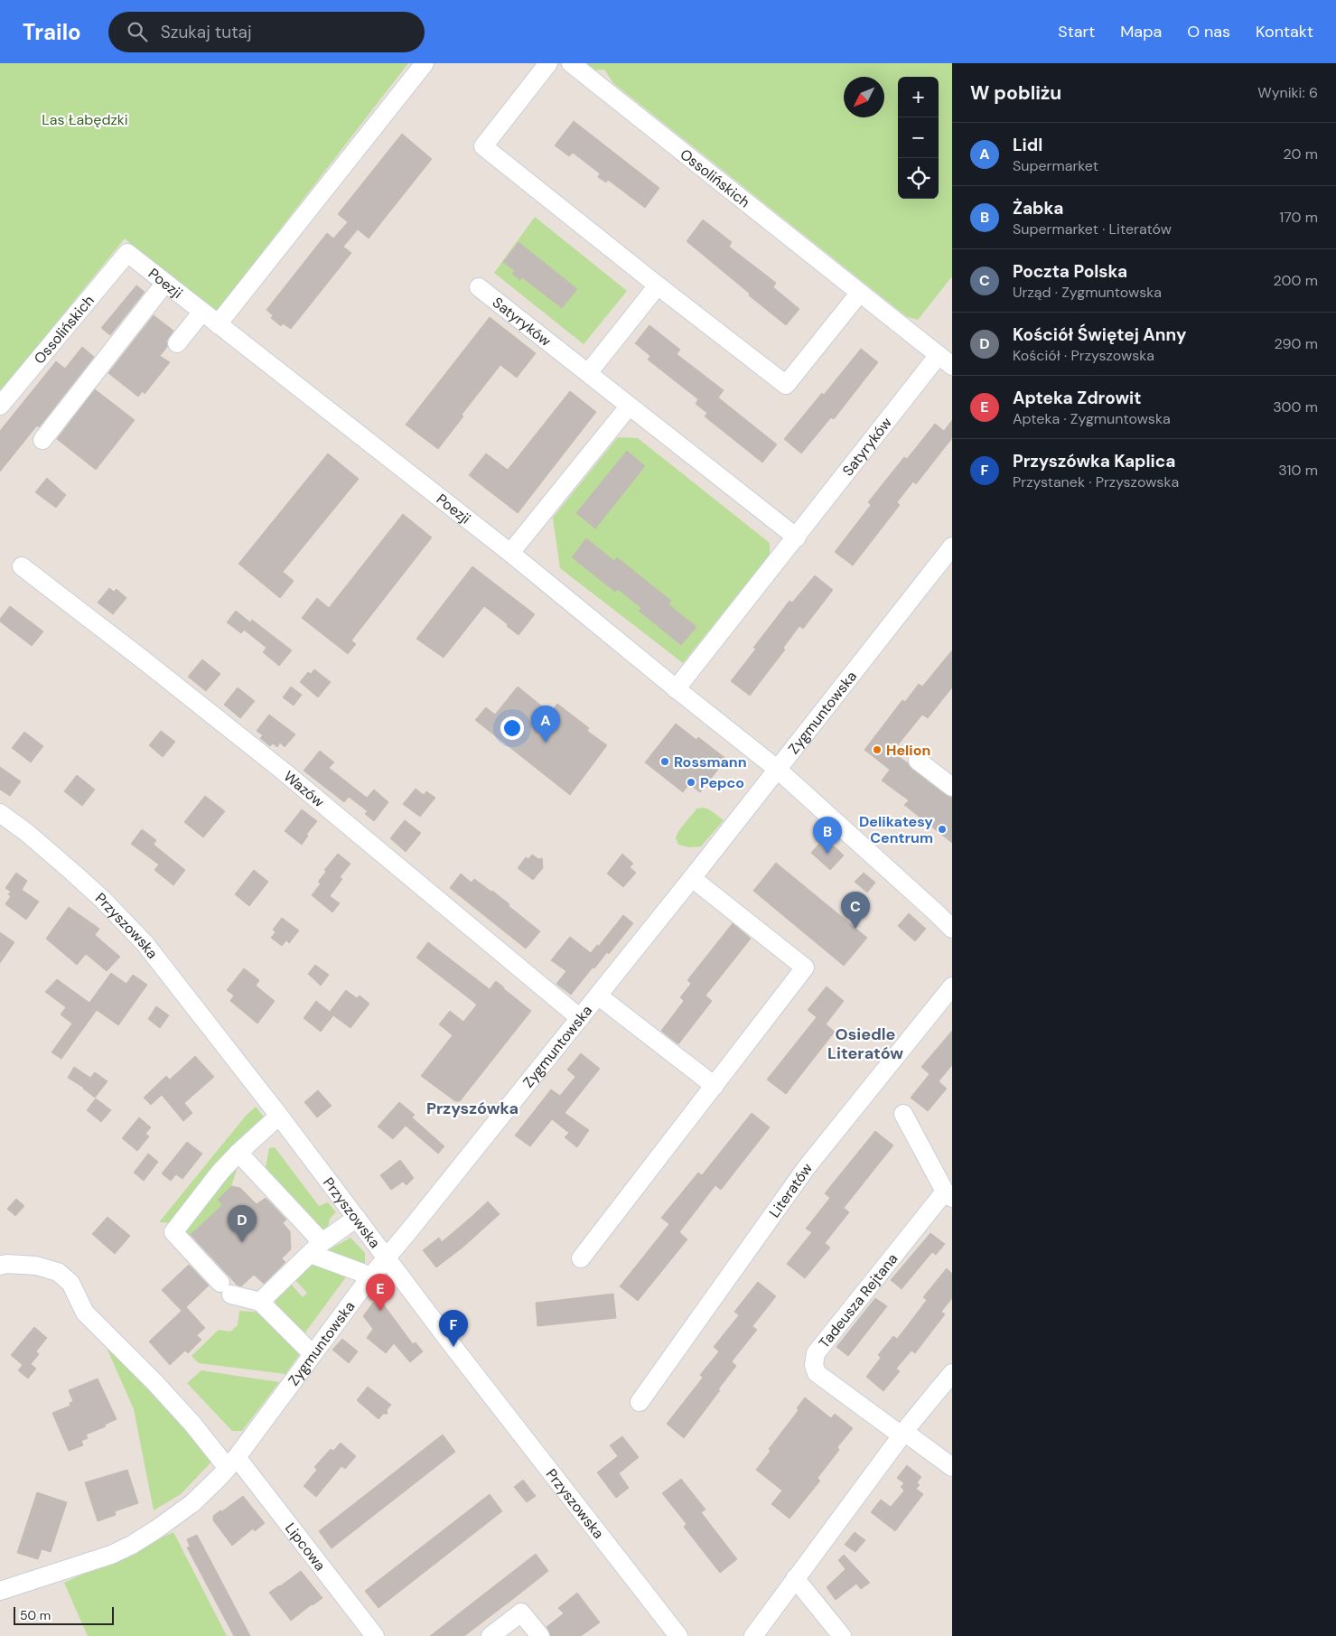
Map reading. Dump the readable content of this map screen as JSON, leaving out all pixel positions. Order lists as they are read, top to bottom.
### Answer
{
  "streets": {
    "street": [
      "Ossolińskich",
      "Poezji",
      "Satyryków",
      "Zygmuntowska",
      "Wazów",
      "Przyszowska",
      "Literatów",
      "Tadeusza Rejtana",
      "Lipcowa"
    ]
  },
  "crossings": [
    ["Ossolińskich", "Poezji"],
    ["Ossolińskich", "Satyryków"],
    ["Poezji", "Satyryków"],
    ["Poezji", "Zygmuntowska"],
    ["Zygmuntowska", "Wazów"],
    ["Zygmuntowska", "Przyszowska"],
    ["Zygmuntowska", "Lipcowa"]
  ],
  "districts": ["Osiedle Literatów", "Przyszówka"],
  "parks": ["Las Łabędzki"],
  "places": [
    "Helion",
    "Rossmann",
    "Pepco",
    "Delikatesy Centrum"
  ],
  "scale_bar": "50 m",
  "north": "bottom left",
  "page": {
    "header": "Trailo",
    "search": "Szukaj tutaj",
    "nav": [
      "Start",
      "Mapa",
      "O nas",
      "Kontakt"
    ],
    "heading": ["W pobliżu", "Wyniki: 6"],
    "map_buttons": ["+", "−"],
    "list": [
      {
        "mark": "A",
        "name": "Lidl",
        "note": "Supermarket",
        "value": "20 m"
      },
      {
        "mark": "B",
        "name": "Żabka",
        "note": "Supermarket · Literatów",
        "value": "170 m"
      },
      {
        "mark": "C",
        "name": "Poczta Polska",
        "note": "Urząd · Zygmuntowska",
        "value": "200 m"
      },
      {
        "mark": "D",
        "name": "Kościół Świętej Anny",
        "note": "Kościół · Przyszowska",
        "value": "290 m"
      },
      {
        "mark": "E",
        "name": "Apteka Zdrowit",
        "note": "Apteka · Zygmuntowska",
        "value": "300 m"
      },
      {
        "mark": "F",
        "name": "Przyszówka Kaplica",
        "note": "Przystanek · Przyszowska",
        "value": "310 m"
      }
    ],
    "pins": [
      "A",
      "B",
      "C",
      "D",
      "E",
      "F"
    ],
    "scale": "50 m"
  }
}
